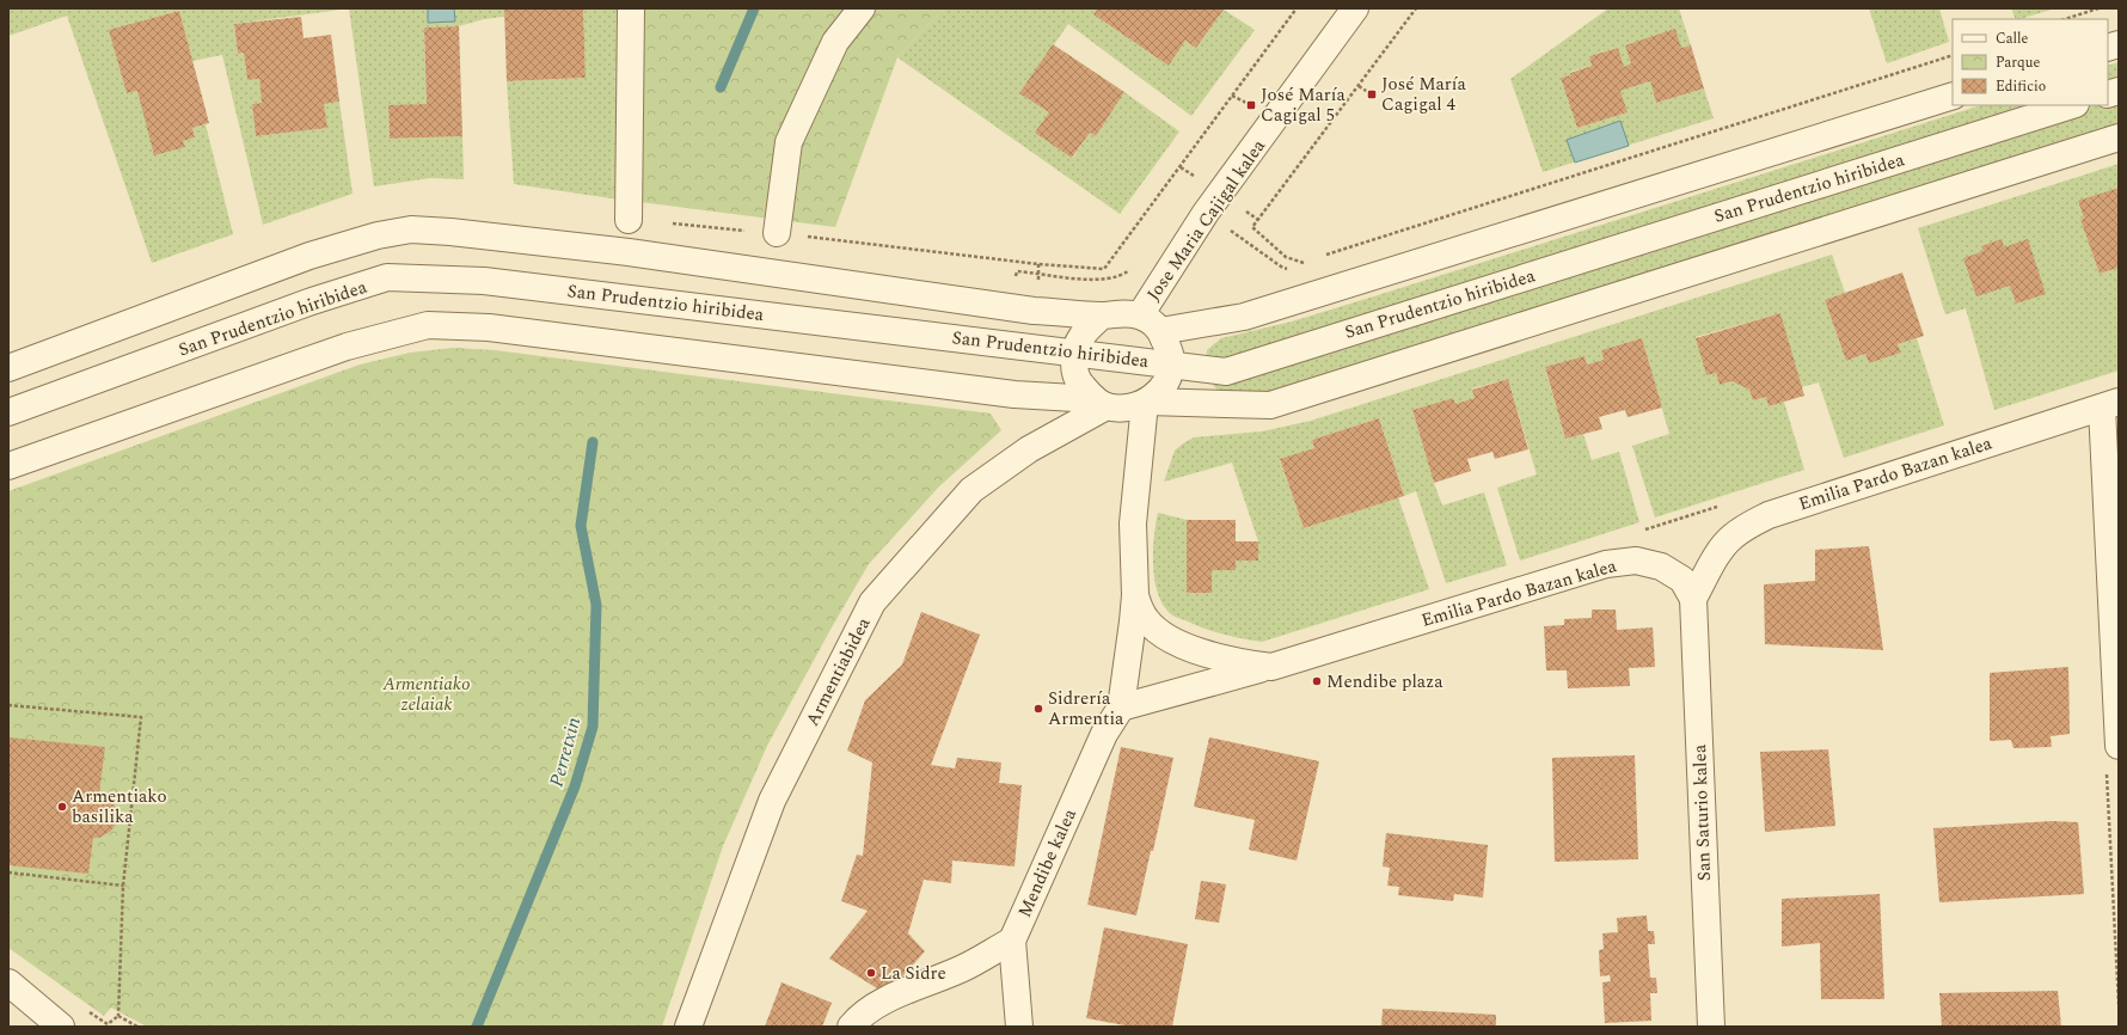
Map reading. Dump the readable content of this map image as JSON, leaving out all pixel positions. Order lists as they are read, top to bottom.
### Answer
{
  "streets": {
    "street": [
      "San Prudentzio hiribidea",
      "Jose Maria Cajigal kalea",
      "Emilia Pardo Bazan kalea",
      "Armentiabidea",
      "San Saturio kalea",
      "Mendibe kalea"
    ]
  },
  "crossings": [
    ["San Prudentzio hiribidea", "Jose Maria Cajigal kalea"],
    ["Emilia Pardo Bazan kalea", "San Saturio kalea"],
    ["Emilia Pardo Bazan kalea", "Mendibe kalea"]
  ],
  "water": ["Perretxin"],
  "parks": ["Armentiako zelaiak"],
  "places": {
    "transit": ["José María Cagigal 4", "José María Cagigal 5"],
    "other": [
      "Mendibe plaza",
      "Sidrería Armentia",
      "Armentiako basilika",
      "La Sidre"
    ]
  },
  "legend": ["Calle", "Parque", "Edificio"]
}
